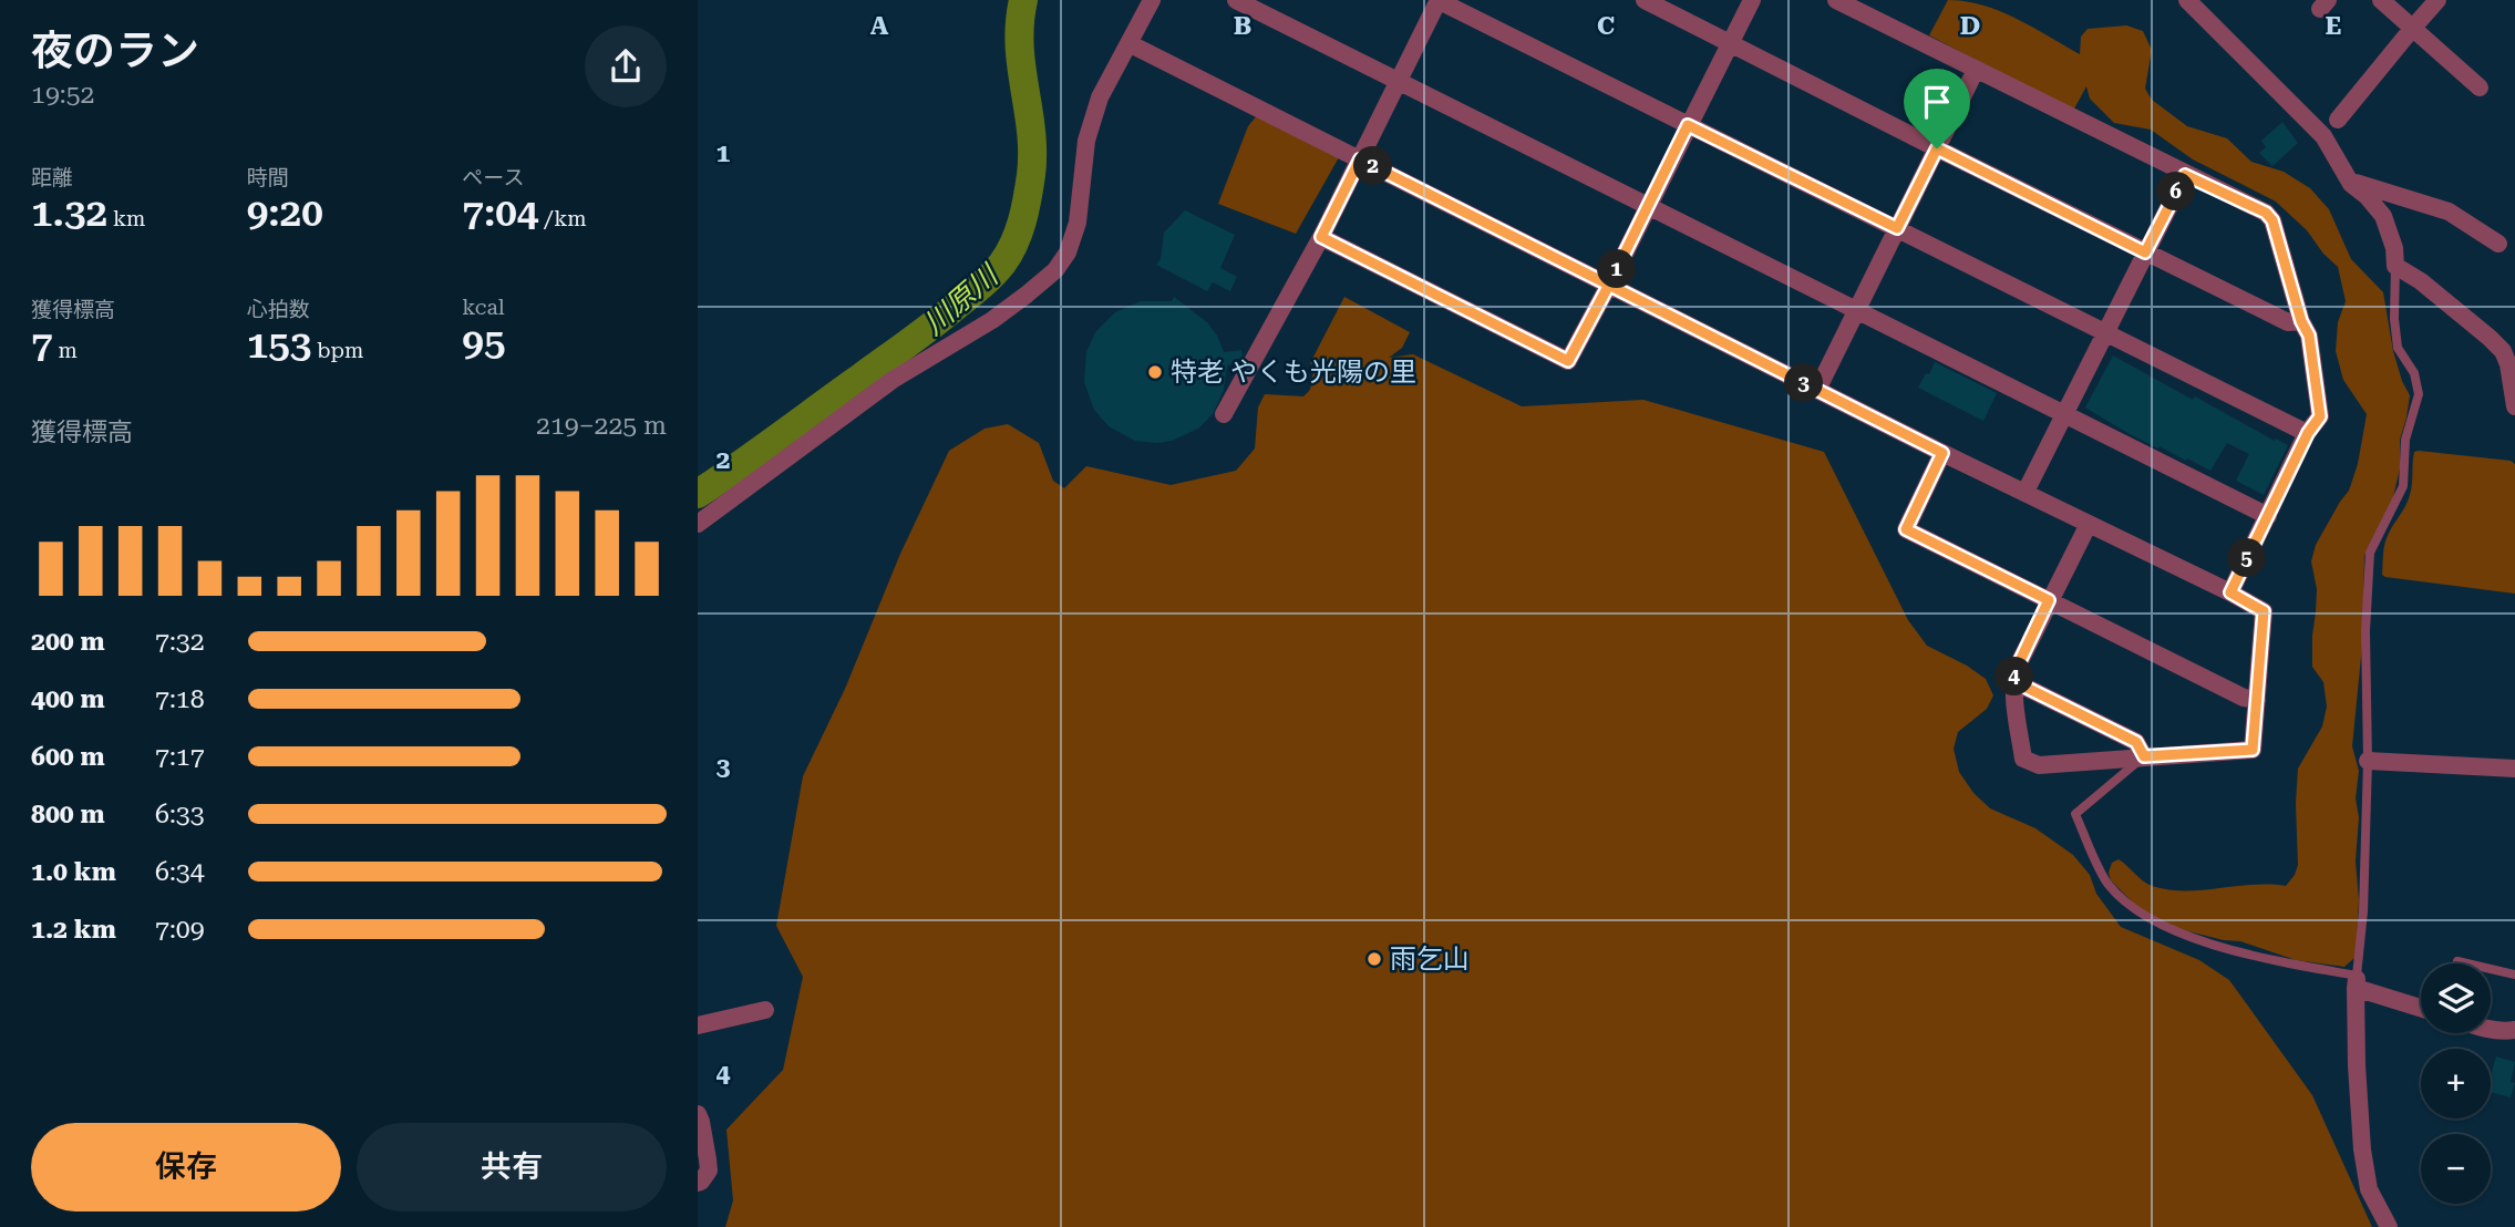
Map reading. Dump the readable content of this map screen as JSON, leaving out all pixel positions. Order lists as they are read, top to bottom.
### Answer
{
  "water": ["川原川"],
  "places": ["特老 やくも光陽の里", "雨乞山"],
  "page": {
    "heading": ["夜のラン", "19:52"],
    "stats": [
      ["距離", "1.32 km"],
      ["時間", "9:20"],
      ["ペース", "7:04 /km"],
      ["獲得標高", "7 m"],
      ["心拍数", "153 bpm"],
      ["kcal", "95"]
    ],
    "pins": [
      "2",
      "6",
      "1",
      "3",
      "5",
      "4"
    ],
    "chart": ["獲得標高", "219–225 m"],
    "list": [
      {
        "name": "200 m",
        "note": "7:32"
      },
      {
        "name": "400 m",
        "note": "7:18"
      },
      {
        "name": "600 m",
        "note": "7:17"
      },
      {
        "name": "800 m",
        "note": "6:33"
      },
      {
        "name": "1.0 km",
        "note": "6:34"
      },
      {
        "name": "1.2 km",
        "note": "7:09"
      }
    ],
    "map_buttons": ["+", "−"],
    "buttons": ["保存", "共有"]
  },
  "grid": {
    "columns": [
      "A",
      "B",
      "C",
      "D",
      "E"
    ],
    "rows": [
      "1",
      "2",
      "3",
      "4"
    ]
  }
}
